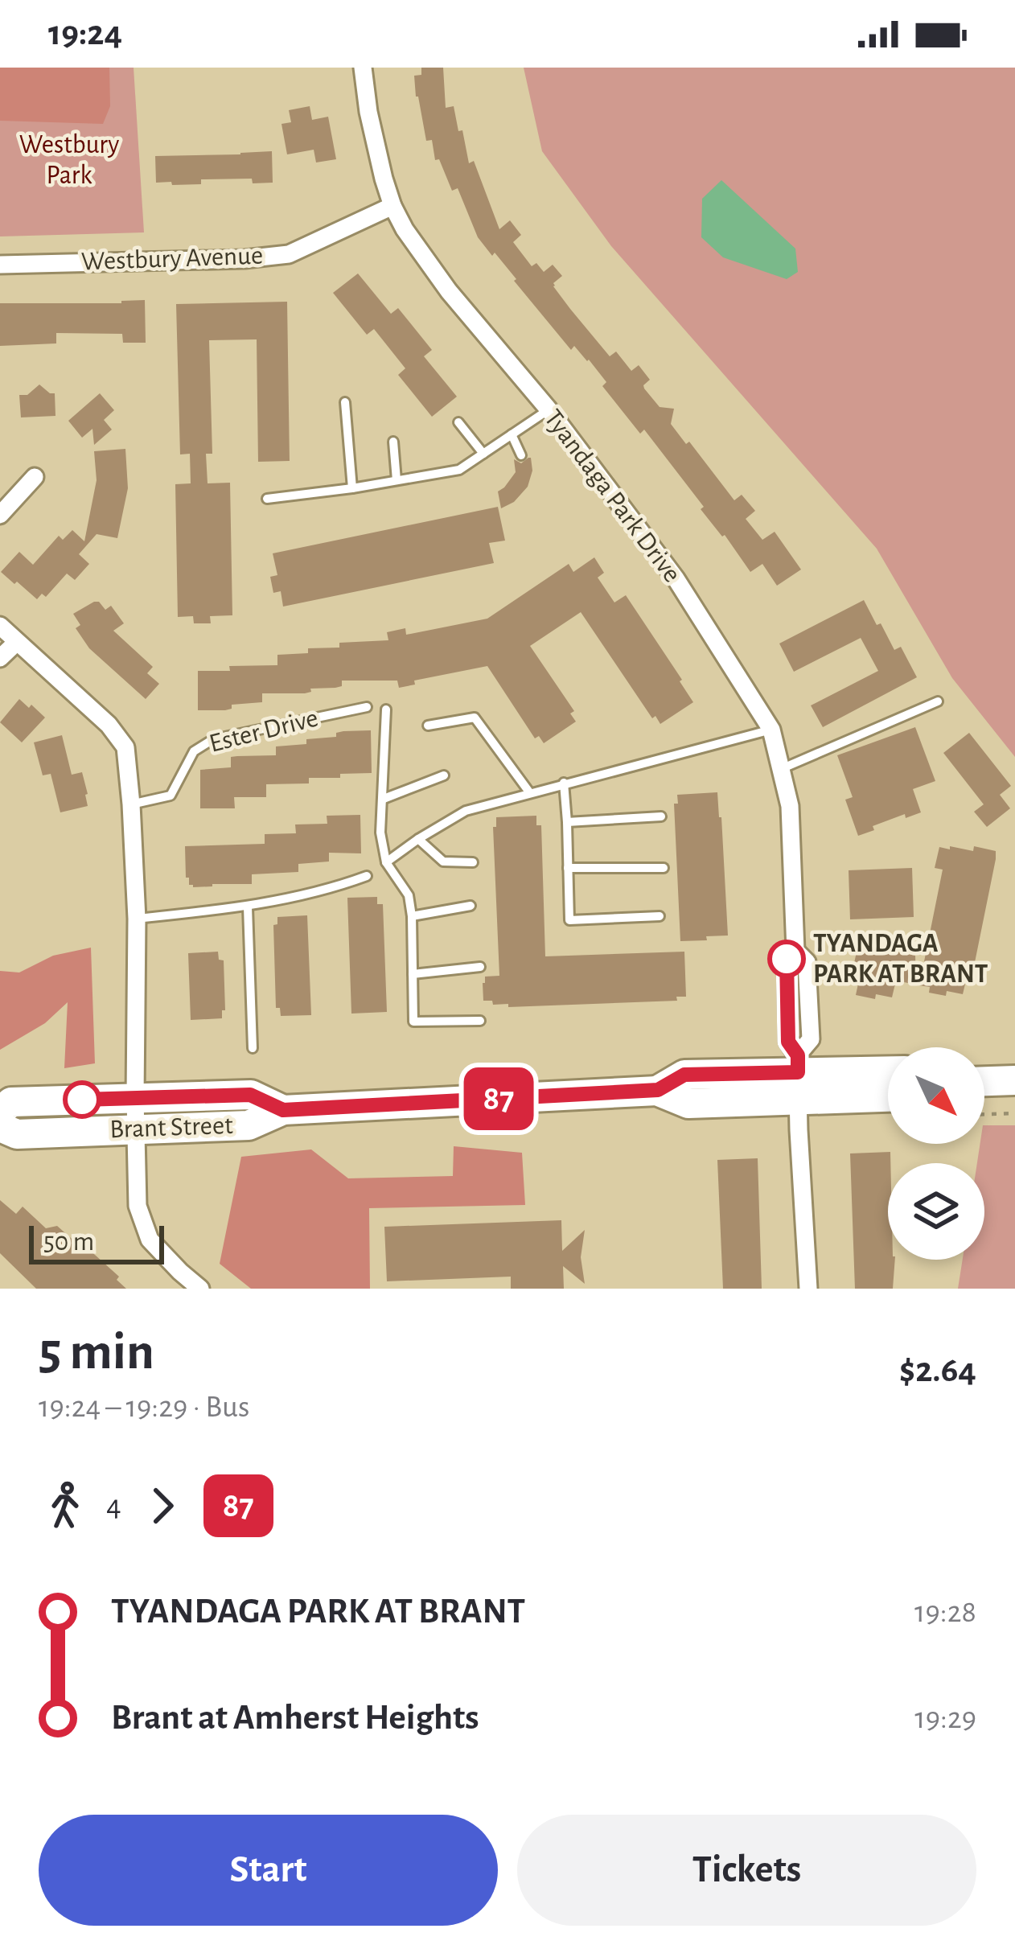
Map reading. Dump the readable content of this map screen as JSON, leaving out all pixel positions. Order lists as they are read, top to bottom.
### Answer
{
  "streets": {
    "main road": ["Brant Street"],
    "street": ["Westbury Avenue", "Tyandaga Park Drive"],
    "lane": ["Ester Drive"]
  },
  "crossings": [
    ["Westbury Avenue", "Tyandaga Park Drive"],
    ["Tyandaga Park Drive", "Brant Street"]
  ],
  "parks": ["Westbury Park"],
  "places": ["TYANDAGA PARK AT BRANT"],
  "lines": ["bus line 87"],
  "scale_bar": "50 m",
  "north": "bottom right",
  "page": {
    "status": "19:24",
    "on_map": "87",
    "scale": "50 m",
    "heading": ["5 min", "19:24 – 19:29 · Bus", "$2.64"],
    "legs": ["4", "87"],
    "list": [
      {
        "name": "TYANDAGA PARK AT BRANT",
        "value": "19:28"
      },
      {
        "name": "Brant at Amherst Heights",
        "value": "19:29"
      }
    ],
    "buttons": ["Start", "Tickets"]
  }
}
